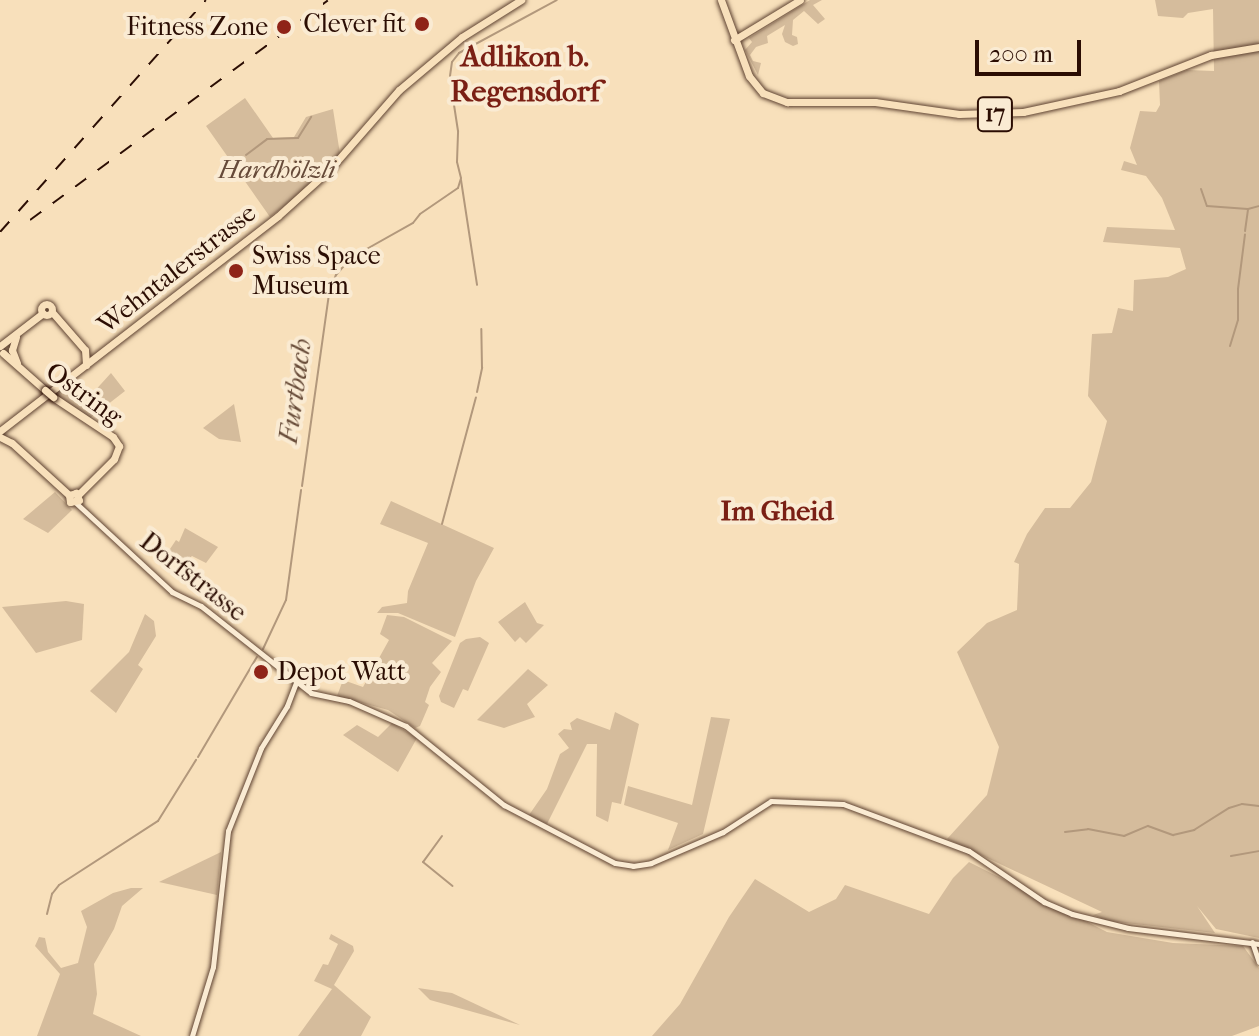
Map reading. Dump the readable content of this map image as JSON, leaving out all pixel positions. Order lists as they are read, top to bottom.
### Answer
{
  "streets": {
    "main road": [
      "17",
      "Wehntalerstrasse",
      "Ostring",
      "Dorfstrasse"
    ]
  },
  "crossings": [
    ["Wehntalerstrasse", "Dorfstrasse"],
    ["Ostring", "Dorfstrasse"]
  ],
  "districts": ["Adlikon b. Regensdorf", "Im Gheid"],
  "water": ["Furtbach"],
  "parks": ["Hardhölzli"],
  "places": [
    "Clever fit",
    "Fitness Zone",
    "Swiss Space Museum",
    "Depot Watt"
  ],
  "scale_bar": "200 m"
}
